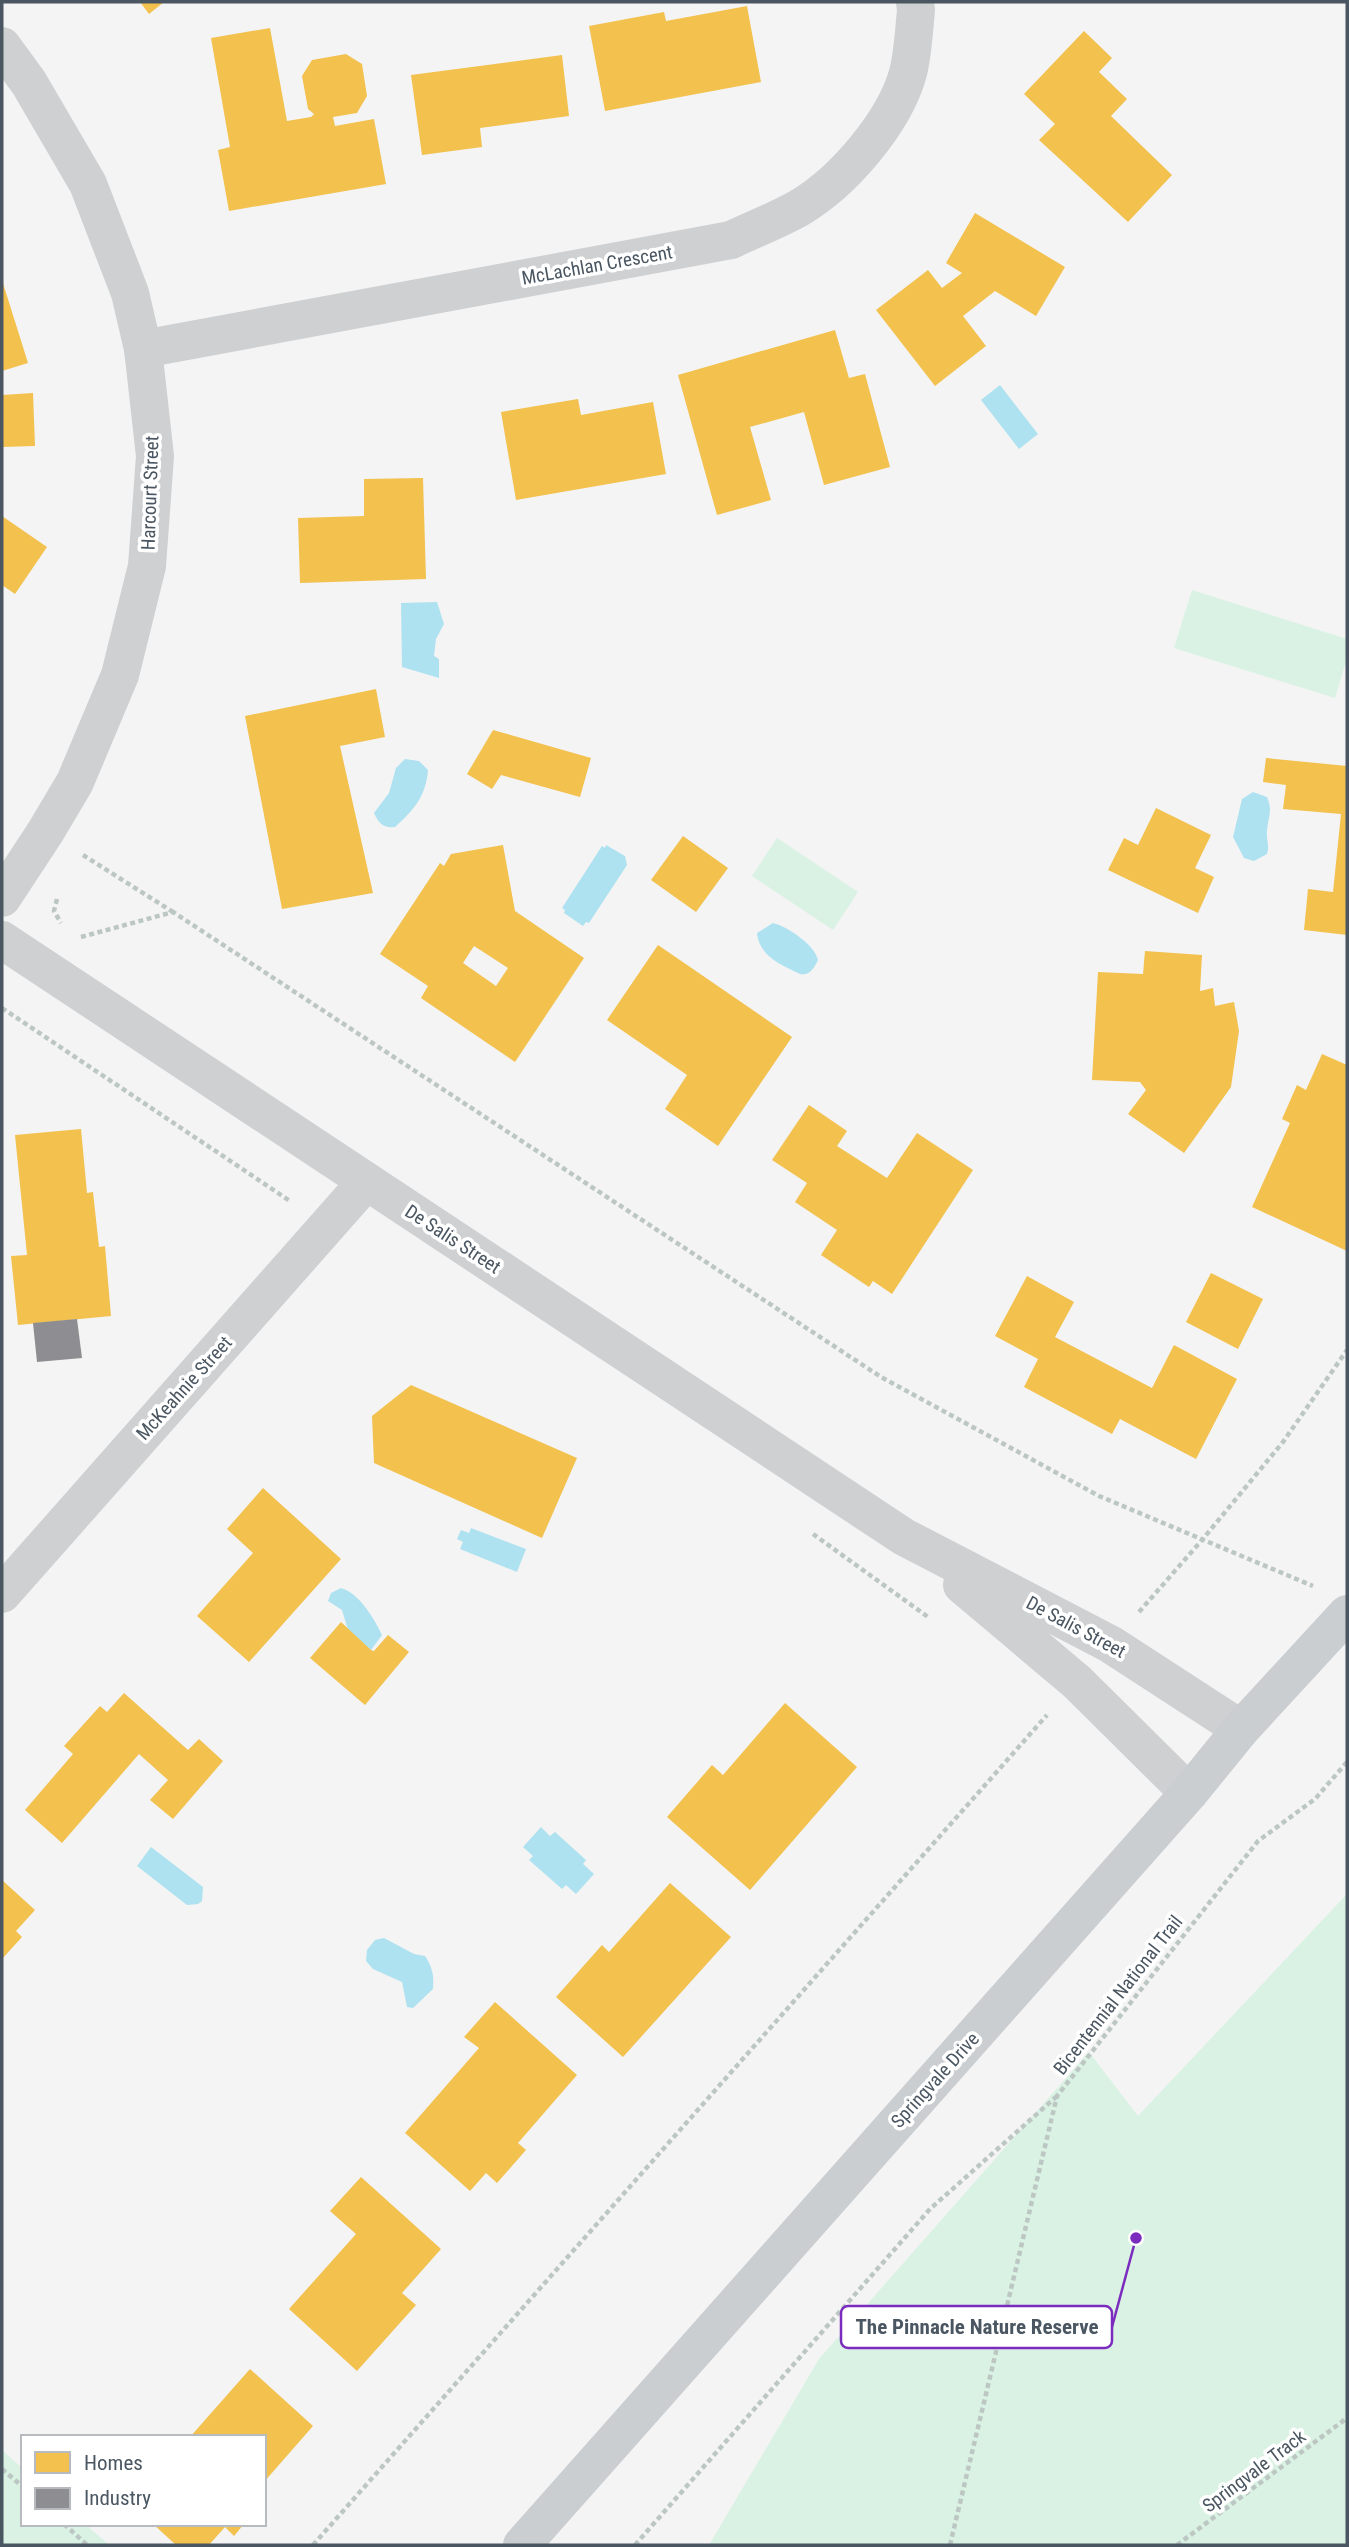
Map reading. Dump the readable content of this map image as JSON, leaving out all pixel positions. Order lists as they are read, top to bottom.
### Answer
{
  "streets": {
    "main road": ["Springvale Drive"],
    "street": [
      "McLachlan Crescent",
      "Harcourt Street",
      "De Salis Street",
      "McKeahnie Street"
    ],
    "path": ["Bicentennial National Trail", "Springvale Track"]
  },
  "crossings": [
    ["McLachlan Crescent", "Harcourt Street"],
    ["De Salis Street", "McKeahnie Street"],
    ["De Salis Street", "Springvale Drive"]
  ],
  "places": ["The Pinnacle Nature Reserve"],
  "legend": ["Homes", "Industry"]
}
